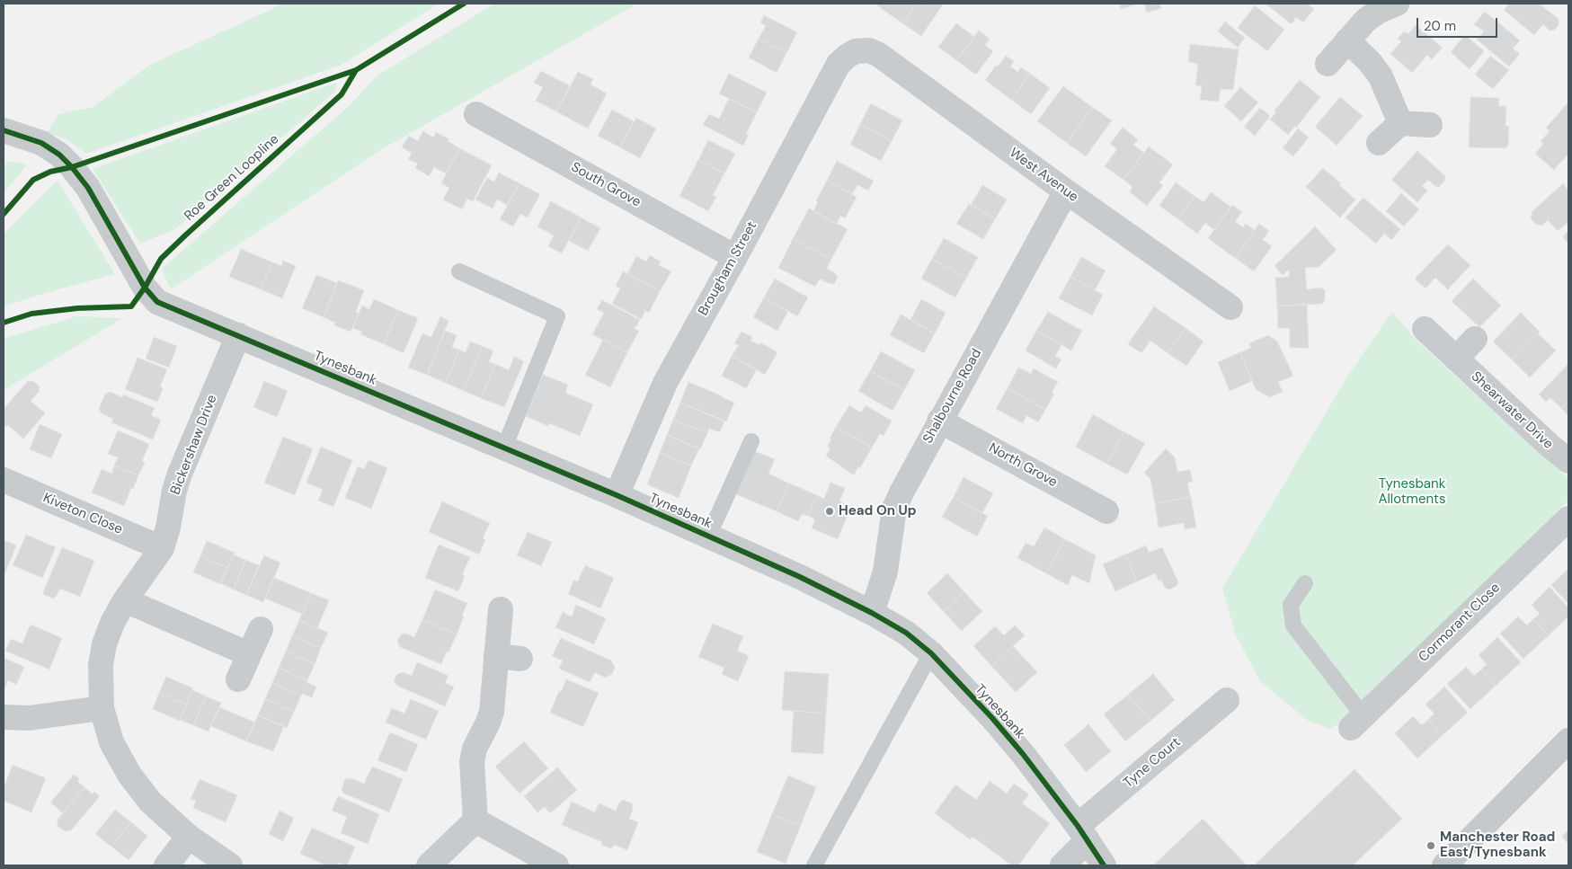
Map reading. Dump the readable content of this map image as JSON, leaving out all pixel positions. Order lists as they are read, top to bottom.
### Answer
{
  "streets": {
    "street": [
      "West Avenue",
      "South Grove",
      "Brougham Street",
      "Tynesbank",
      "Shalbourne Road",
      "Shearwater Drive",
      "Bickershaw Drive",
      "North Grove",
      "Kiveton Close",
      "Cormorant Close",
      "Tyne Court"
    ],
    "cycle path": ["Roe Green Loopline"]
  },
  "crossings": [
    ["West Avenue", "Brougham Street"],
    ["West Avenue", "Shalbourne Road"],
    ["South Grove", "Brougham Street"],
    ["Brougham Street", "Tynesbank"],
    ["Tynesbank", "Shalbourne Road"],
    ["Tynesbank", "Bickershaw Drive"],
    ["Tynesbank", "Tyne Court"],
    ["Shalbourne Road", "North Grove"],
    ["Bickershaw Drive", "Kiveton Close"]
  ],
  "parks": ["Tynesbank Allotments"],
  "places": ["Head On Up", "Manchester Road East/Tynesbank"],
  "scale_bar": "20 m"
}
